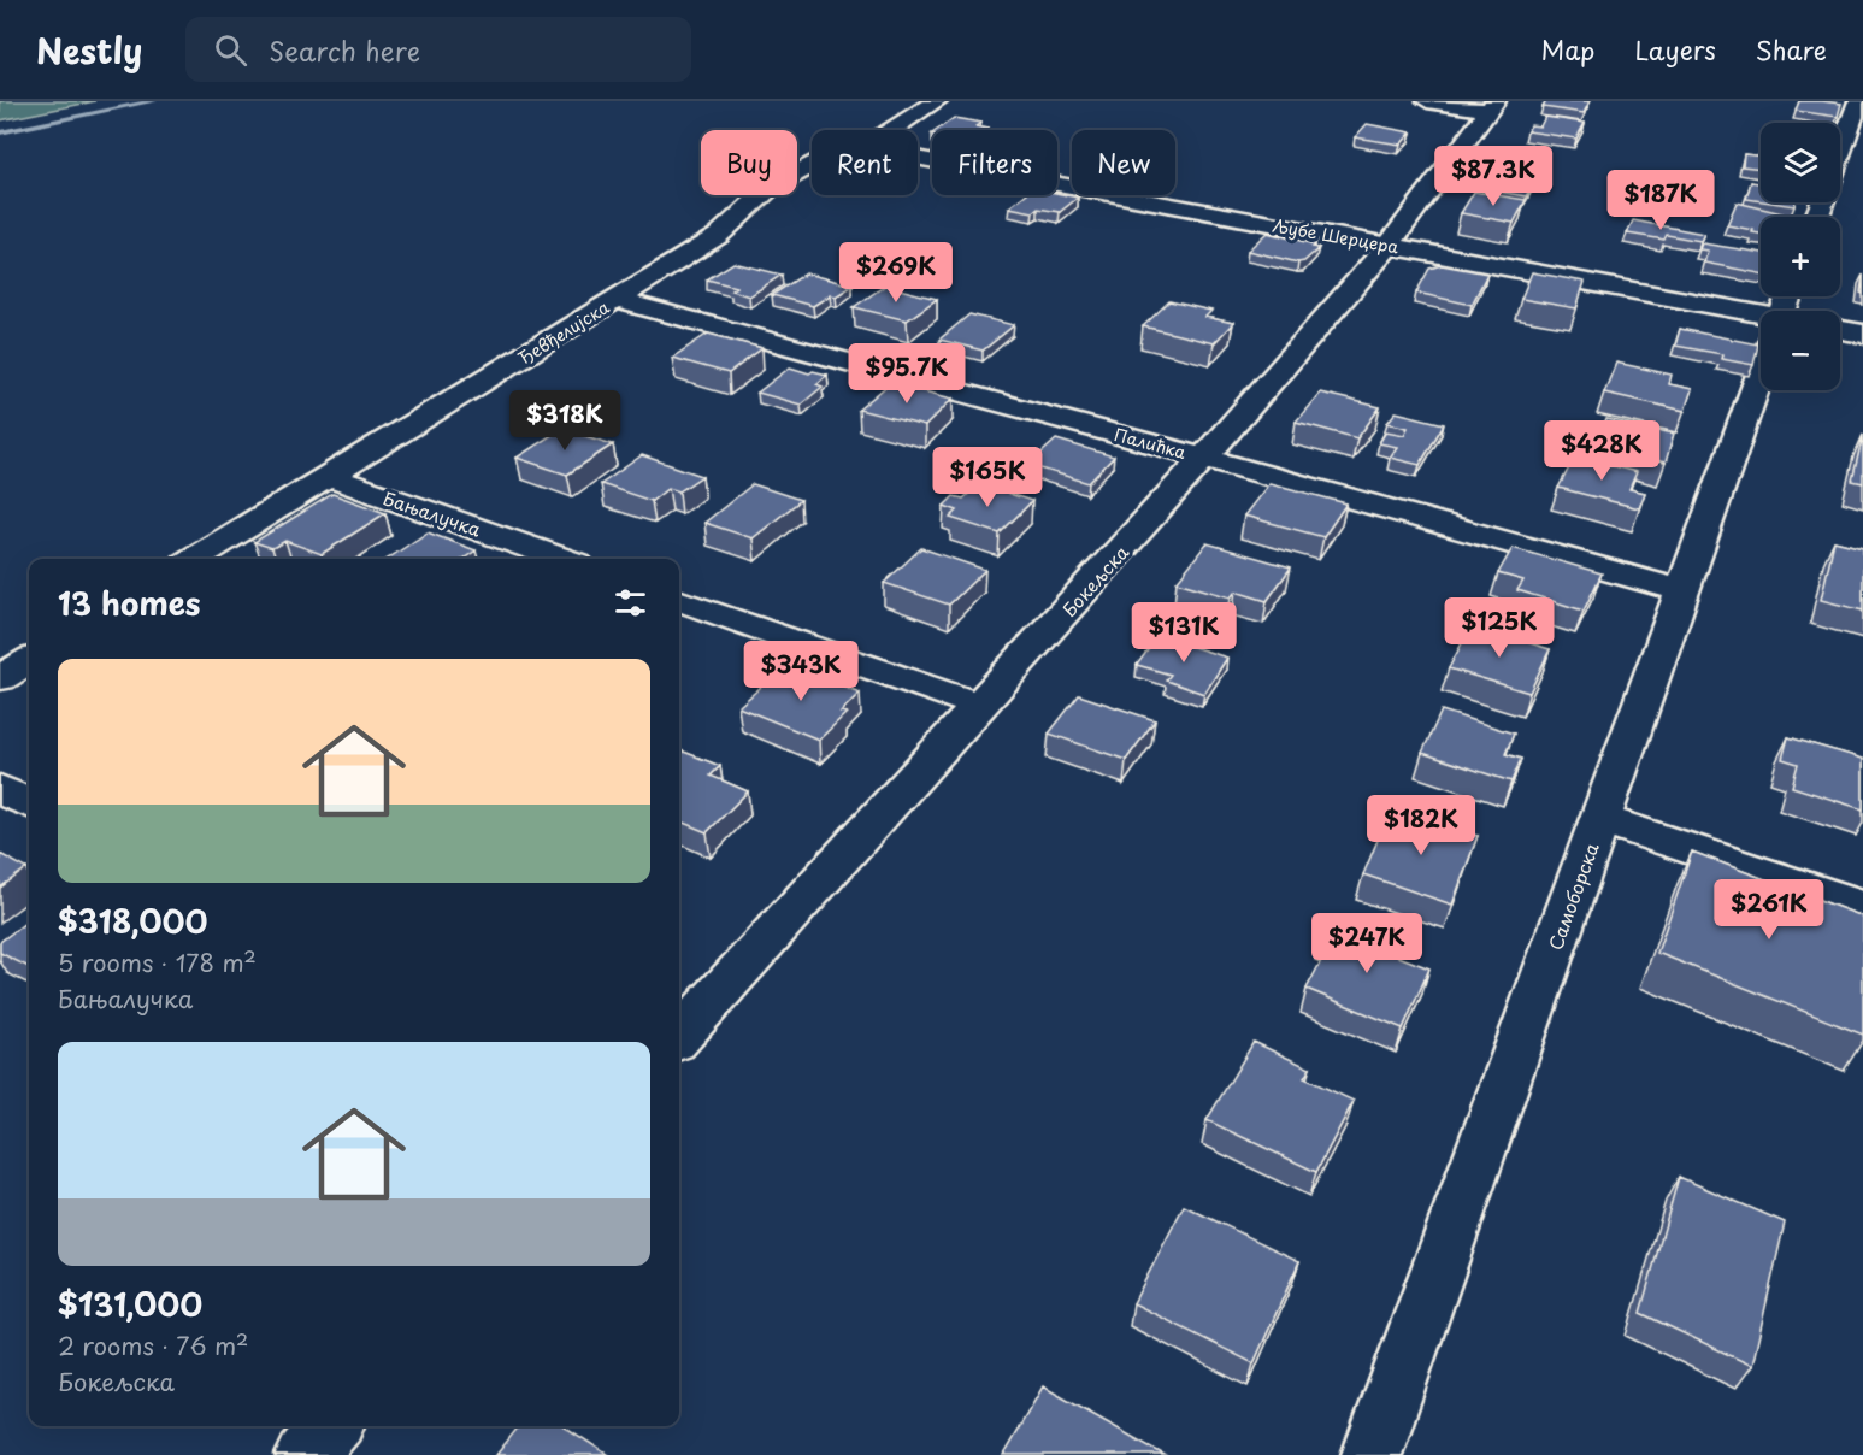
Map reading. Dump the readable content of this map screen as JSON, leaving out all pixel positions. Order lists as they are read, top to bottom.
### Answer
{
  "streets": {
    "street": [
      "Љубе Шерцера",
      "Ђевђелијска",
      "Палићка",
      "Бањалучка",
      "Бокељска",
      "Самоборска"
    ]
  },
  "crossings": [
    ["Љубе Шерцера", "Бокељска"],
    ["Ђевђелијска", "Палићка"],
    ["Ђевђелијска", "Бањалучка"],
    ["Палићка", "Бокељска"],
    ["Палићка", "Самоборска"]
  ],
  "page": {
    "header": "Nestly",
    "search": "Search here",
    "nav": ["Map", "Layers", "Share"],
    "map_buttons": ["+", "−"],
    "chip": [
      "Buy",
      "Rent",
      "Filters",
      "New"
    ],
    "price": [
      "$87.3K",
      "$187K",
      "$269K",
      "$95.7K",
      "$318K",
      "$428K",
      "$165K",
      "$125K",
      "$131K",
      "$343K",
      "$182K",
      "$261K",
      "$247K"
    ],
    "heading": "13 homes",
    "list": [
      {
        "name": "$318,000",
        "note": "5 rooms · 178 m² · Бањалучка"
      },
      {
        "name": "$131,000",
        "note": "2 rooms · 76 m² · Бокељска"
      }
    ]
  }
}
